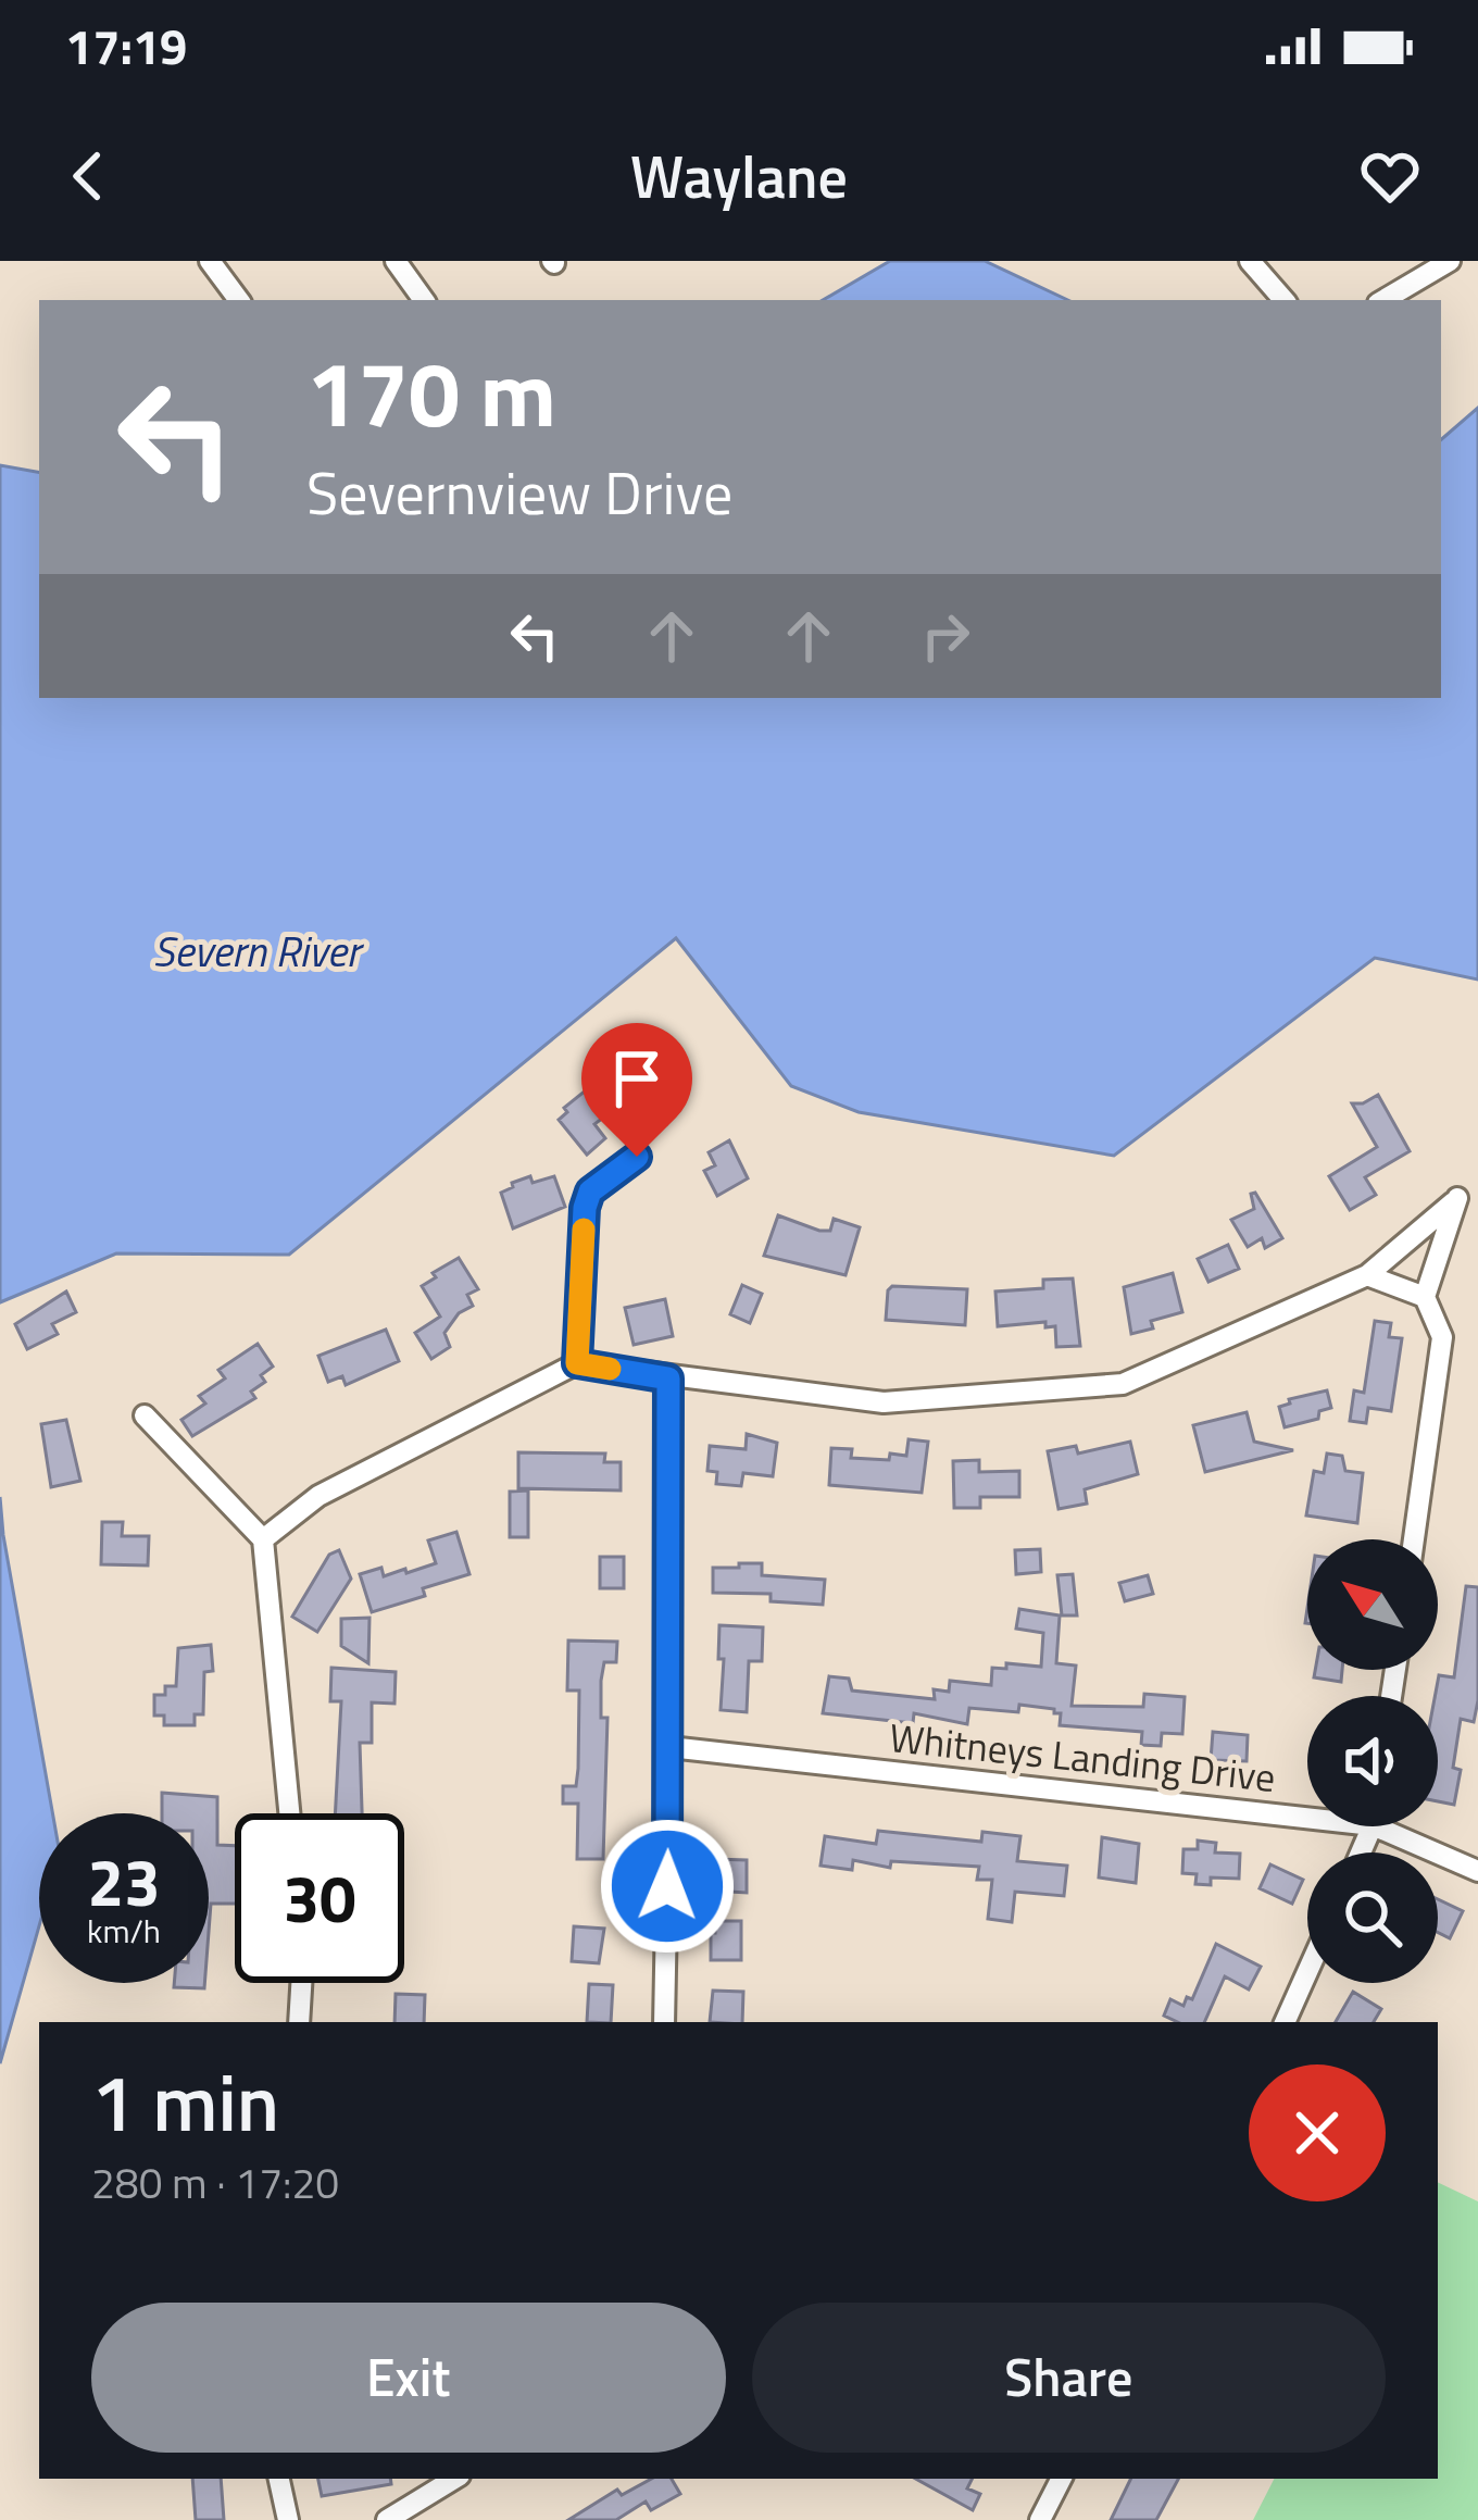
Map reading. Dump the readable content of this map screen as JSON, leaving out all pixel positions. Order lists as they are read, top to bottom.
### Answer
{
  "streets": {
    "street": ["Whitneys Landing Drive"]
  },
  "water": ["Severn River"],
  "north": "top left",
  "page": {
    "status": "17:19",
    "header": "Waylane",
    "turn": ["170 m", "Severnview Drive"],
    "speed": "23 km/h",
    "limit": "30",
    "heading": ["1 min", "280 m · 17:20"],
    "buttons": ["Exit", "Share"]
  }
}
